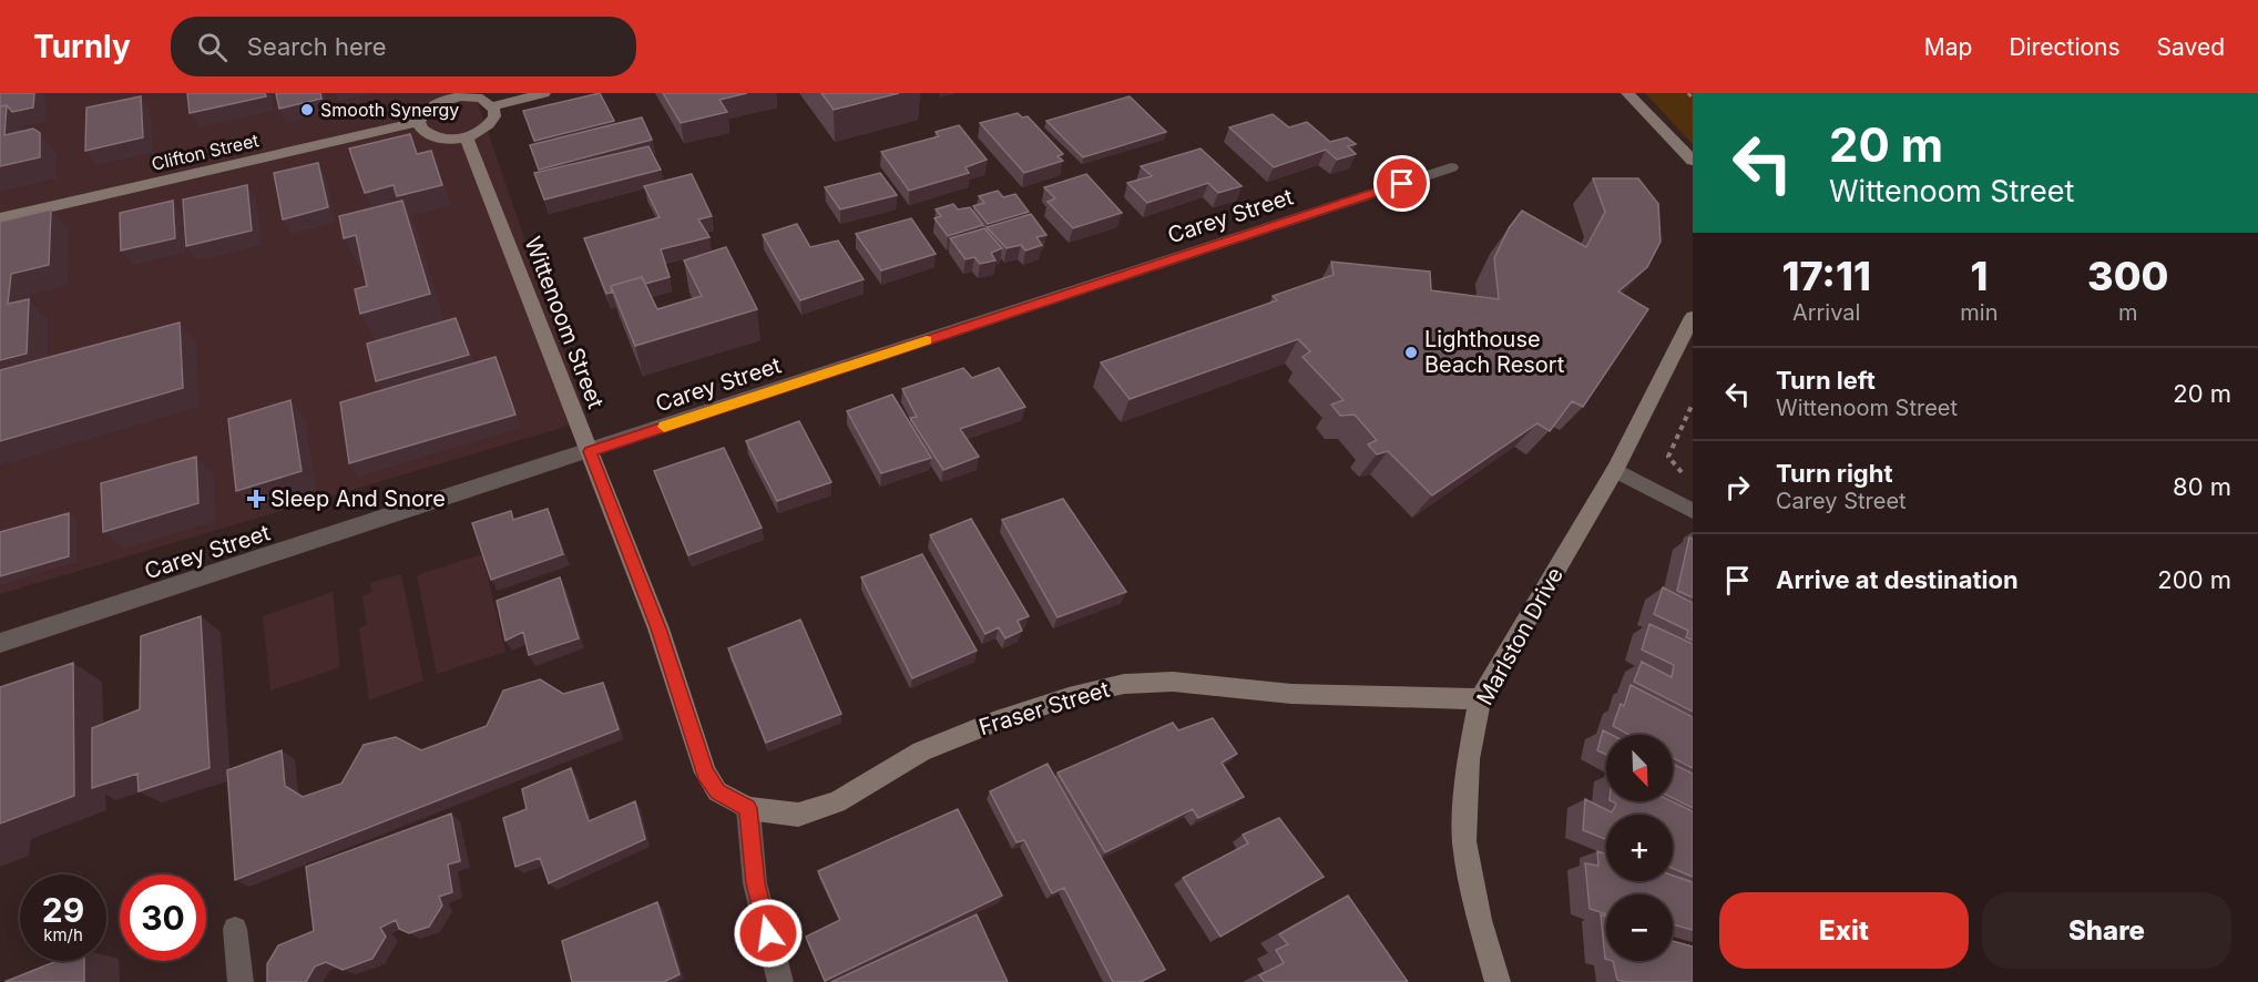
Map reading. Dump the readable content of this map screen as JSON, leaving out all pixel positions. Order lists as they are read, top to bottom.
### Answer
{
  "streets": {
    "street": [
      "Clifton Street",
      "Carey Street",
      "Wittenoom Street",
      "Marlston Drive",
      "Fraser Street"
    ]
  },
  "crossings": [
    ["Carey Street", "Wittenoom Street"],
    ["Wittenoom Street", "Fraser Street"],
    ["Marlston Drive", "Fraser Street"]
  ],
  "places": {
    "other": ["Smooth Synergy", "Lighthouse Beach Resort"],
    "health": ["Sleep And Snore"]
  },
  "north": "bottom right",
  "page": {
    "header": "Turnly",
    "search": "Search here",
    "nav": ["Map", "Directions", "Saved"],
    "turn": ["20 m", "Wittenoom Street"],
    "eta": [
      "17:11",
      "Arrival",
      "1",
      "min",
      "300",
      "m"
    ],
    "list": [
      {
        "name": "Turn left",
        "note": "Wittenoom Street",
        "value": "20 m"
      },
      {
        "name": "Turn right",
        "note": "Carey Street",
        "value": "80 m"
      },
      {
        "name": "Arrive at destination",
        "value": "200 m"
      }
    ],
    "map_buttons": ["+", "−"],
    "speed": "29 km/h",
    "limit": "30",
    "buttons": ["Exit", "Share"]
  }
}
